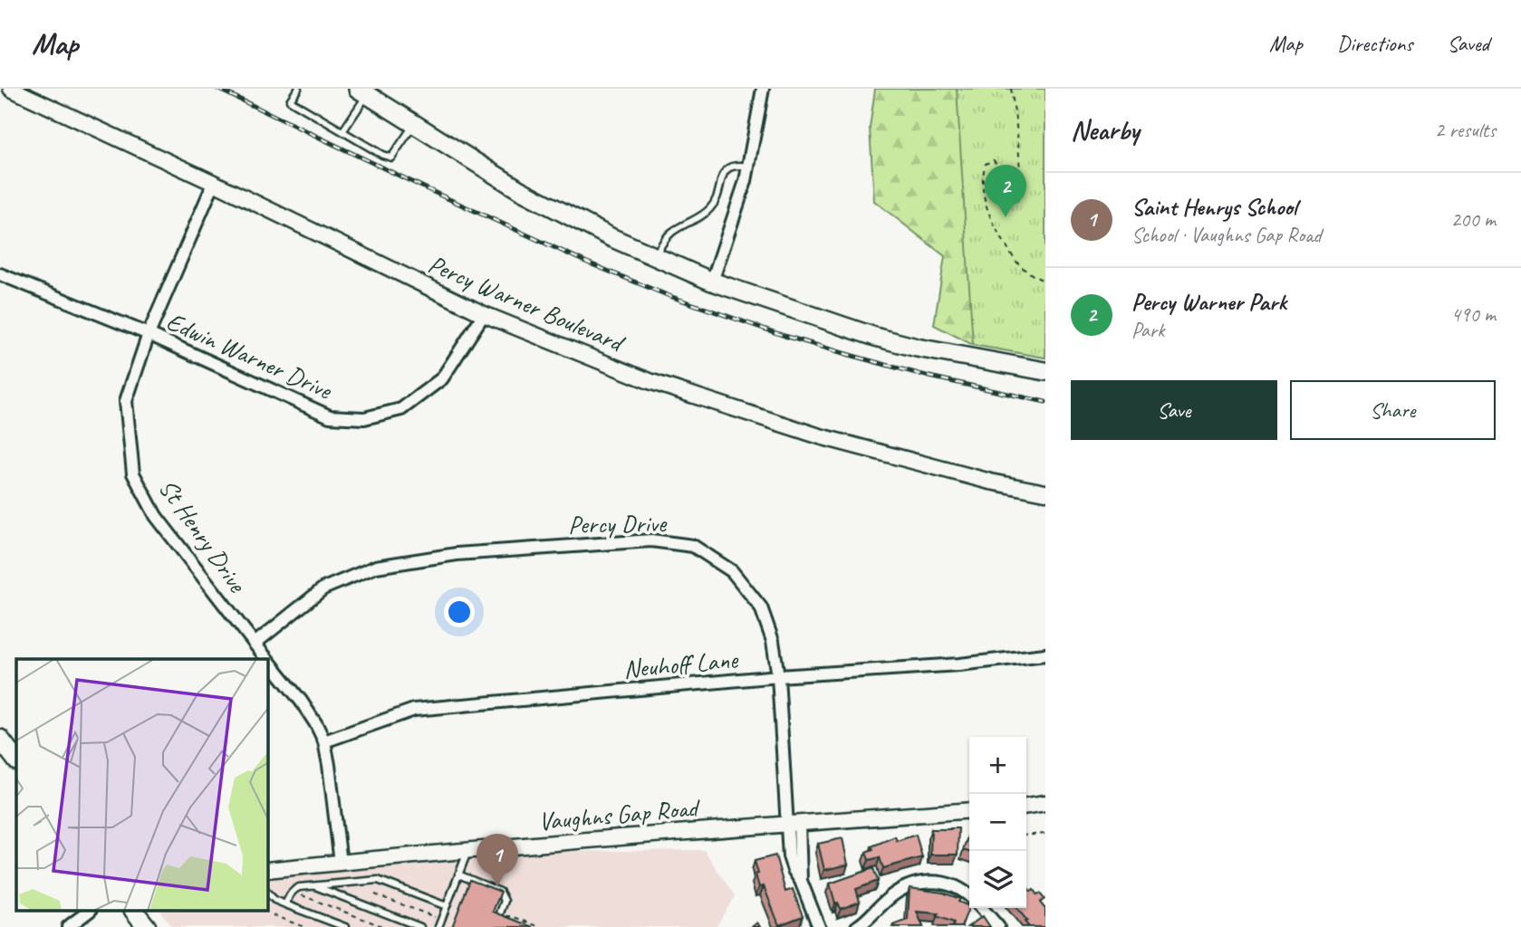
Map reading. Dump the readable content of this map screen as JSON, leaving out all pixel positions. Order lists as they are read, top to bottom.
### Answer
{
  "streets": {
    "street": [
      "Percy Warner Boulevard",
      "Edwin Warner Drive",
      "Percy Drive",
      "St Henry Drive",
      "Neuhoff Lane",
      "Vaughns Gap Road"
    ]
  },
  "crossings": [
    ["Percy Warner Boulevard", "Edwin Warner Drive"],
    ["Percy Warner Boulevard", "St Henry Drive"],
    ["Edwin Warner Drive", "St Henry Drive"],
    ["Percy Drive", "St Henry Drive"],
    ["Percy Drive", "Neuhoff Lane"],
    ["Percy Drive", "Vaughns Gap Road"],
    ["St Henry Drive", "Neuhoff Lane"],
    ["St Henry Drive", "Vaughns Gap Road"]
  ],
  "page": {
    "header": "Map",
    "nav": ["Map", "Directions", "Saved"],
    "heading": ["Nearby", "2 results"],
    "pins": ["2", "1"],
    "list": [
      {
        "mark": "1",
        "name": "Saint Henrys School",
        "note": "School · Vaughns Gap Road",
        "value": "200 m"
      },
      {
        "mark": "2",
        "name": "Percy Warner Park",
        "note": "Park",
        "value": "490 m"
      }
    ],
    "buttons": ["Save", "Share"],
    "map_buttons": ["+", "−"]
  }
}
